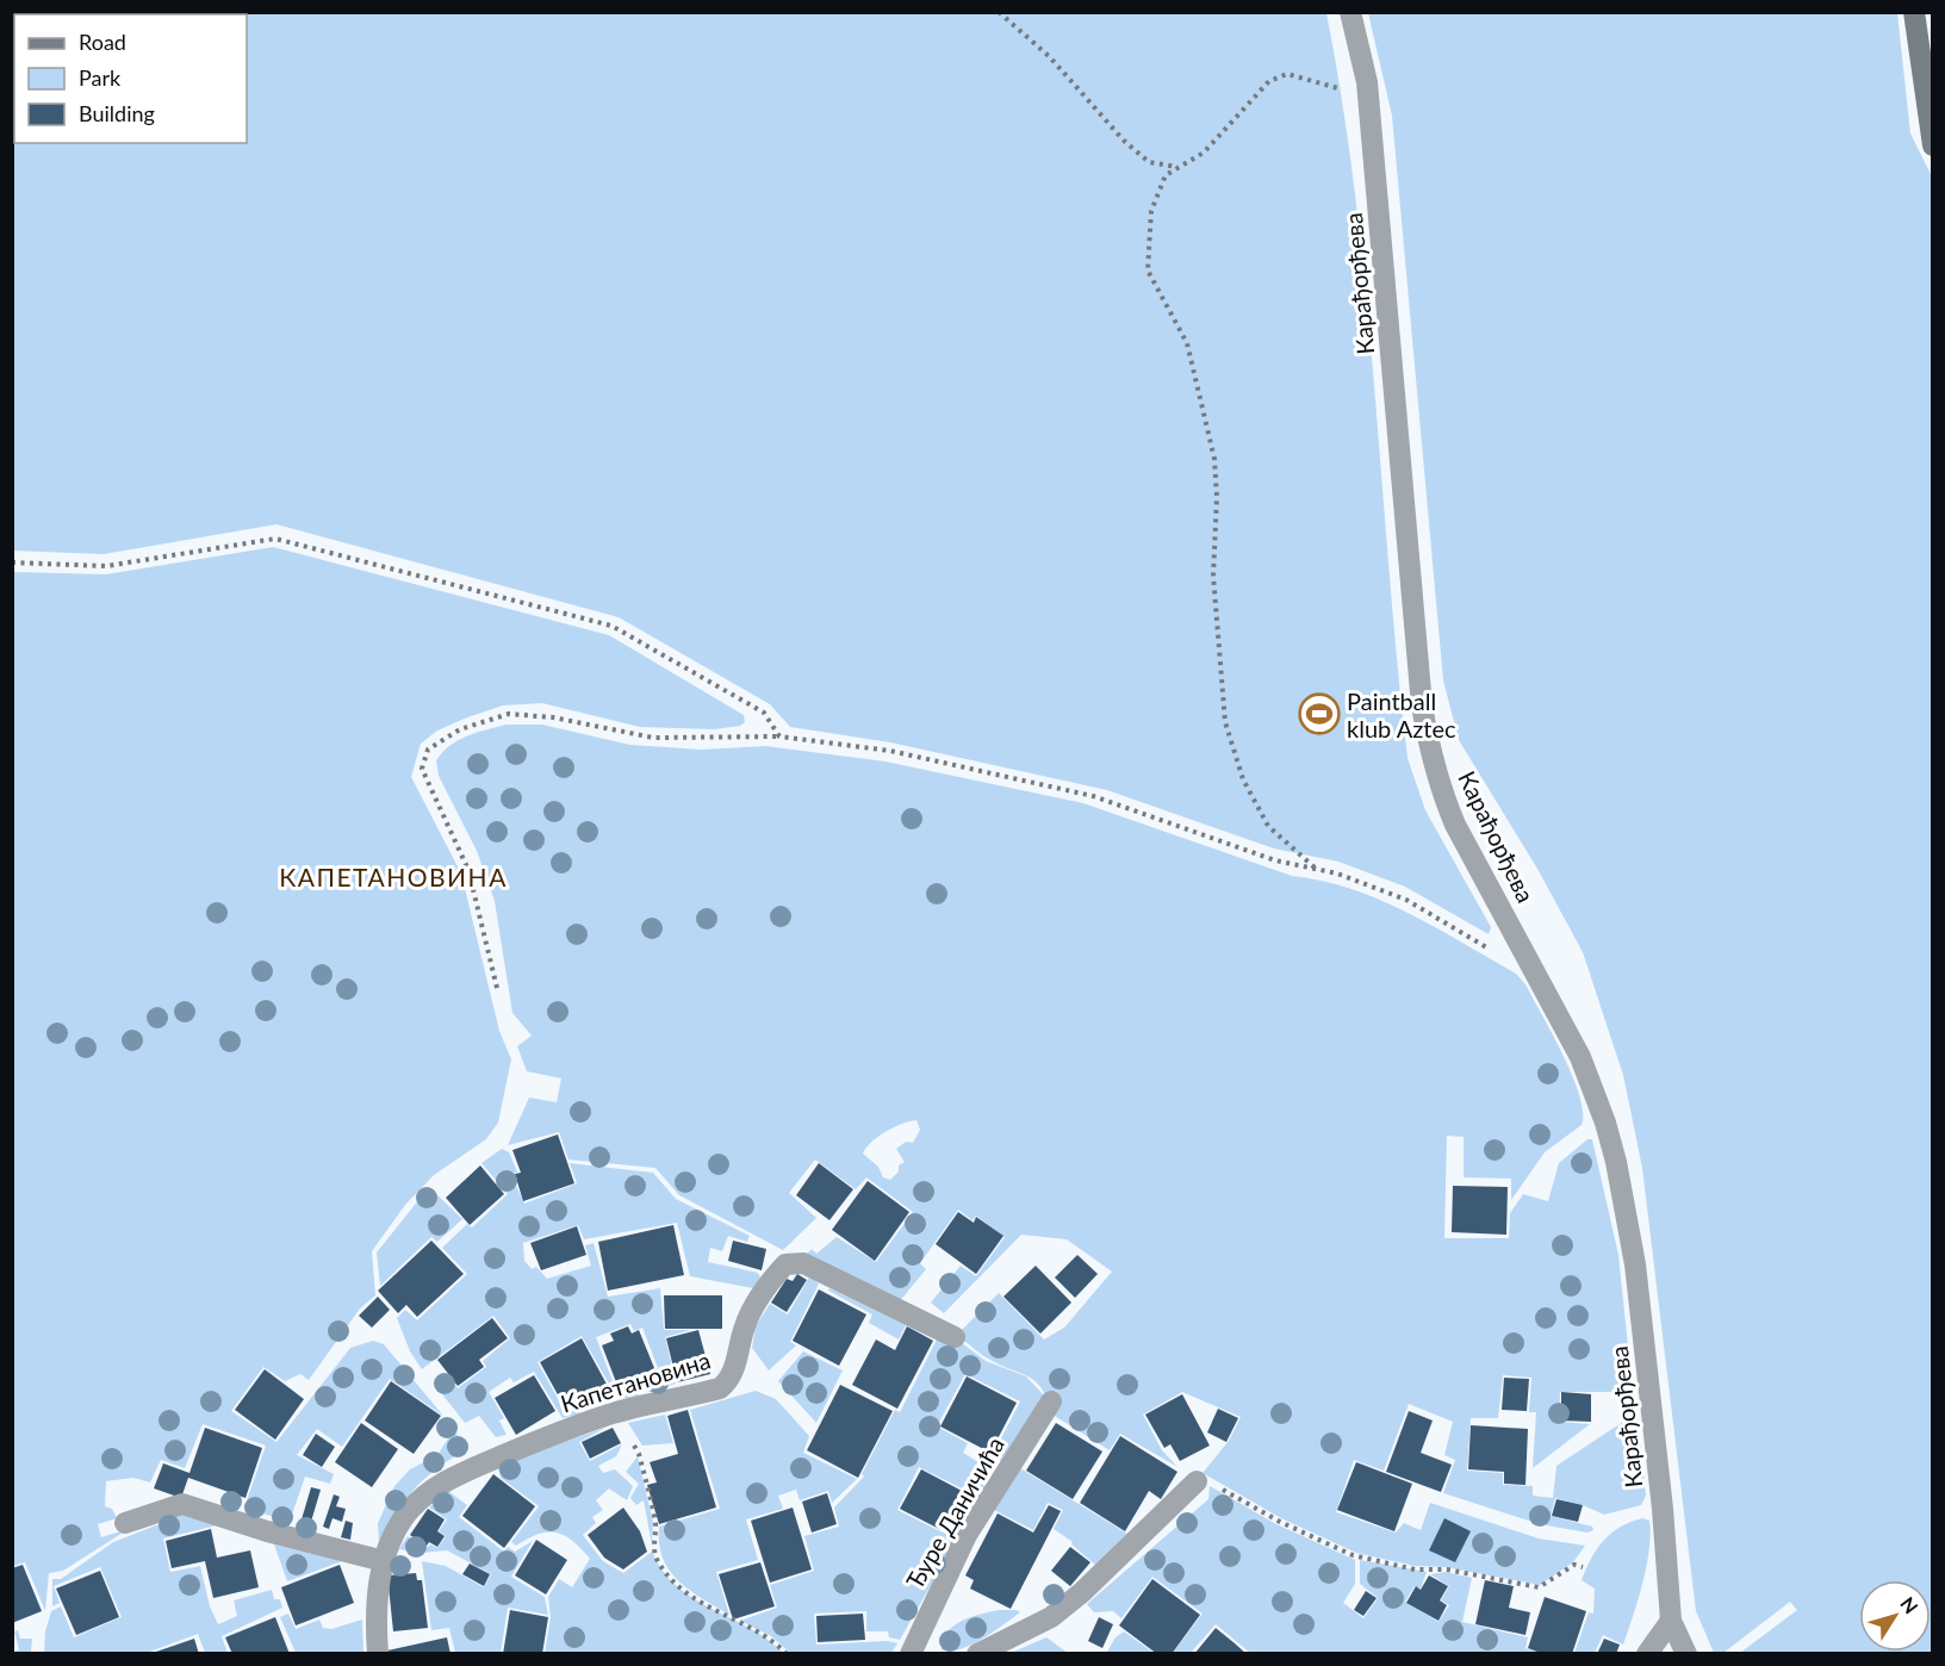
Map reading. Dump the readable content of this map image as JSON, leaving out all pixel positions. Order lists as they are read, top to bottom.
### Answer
{
  "streets": {
    "street": ["Карађорђева", "Капетановина", "Ђуре Даничића"]
  },
  "districts": ["КАПЕТАНОВИНА"],
  "places": {
    "sports": ["Paintball klub Aztec"]
  },
  "legend": ["Road", "Park", "Building"],
  "north": "top right"
}
